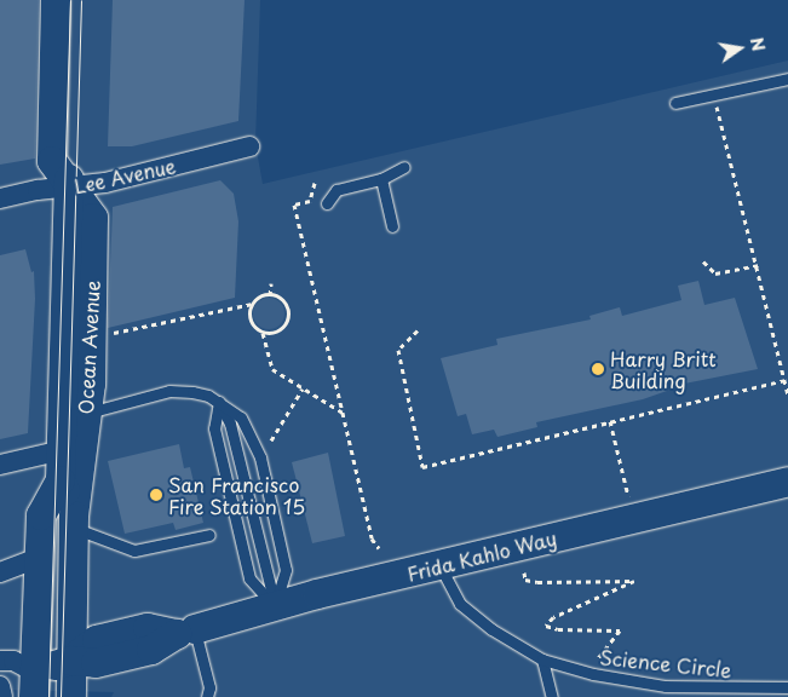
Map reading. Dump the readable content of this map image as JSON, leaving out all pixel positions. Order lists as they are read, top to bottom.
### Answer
{
  "streets": {
    "main road": ["Ocean Avenue", "Frida Kahlo Way"],
    "street": ["Lee Avenue"],
    "lane": ["Science Circle"]
  },
  "crossings": [
    ["Lee Avenue", "Ocean Avenue"],
    ["Ocean Avenue", "Frida Kahlo Way"],
    ["Frida Kahlo Way", "Science Circle"]
  ],
  "places": ["Harry Britt Building", "San Francisco Fire Station 15"],
  "north": "right"
}
